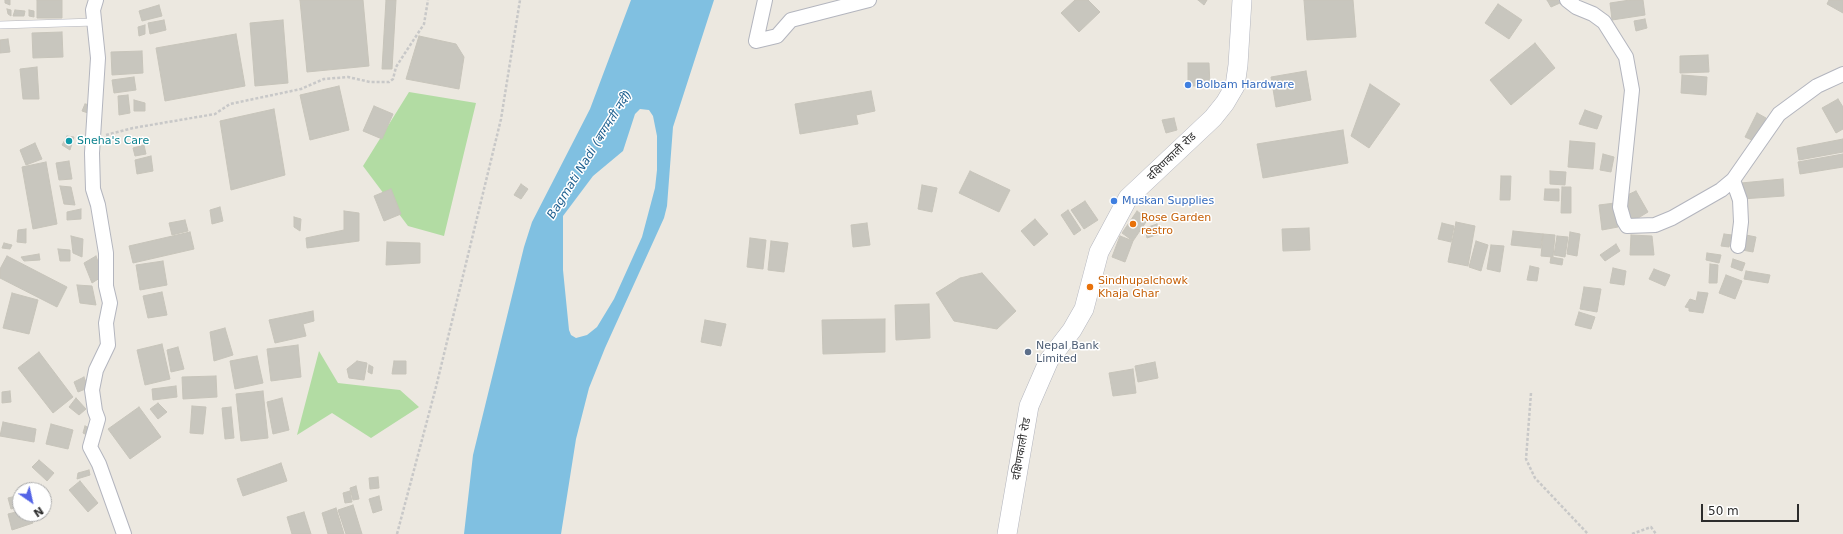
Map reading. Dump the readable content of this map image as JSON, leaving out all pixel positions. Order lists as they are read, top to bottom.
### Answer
{
  "streets": {
    "main road": ["दक्षिणकाली रोड"]
  },
  "water": ["Bagmati Nadi (बागमती नदी)"],
  "places": [
    "Bolbam Hardware",
    "Sneha's Care",
    "Muskan Supplies",
    "Rose Garden restro",
    "Sindhupalchowk Khaja Ghar",
    "Nepal Bank Limited"
  ],
  "scale_bar": "50 m",
  "north": "bottom right"
}
